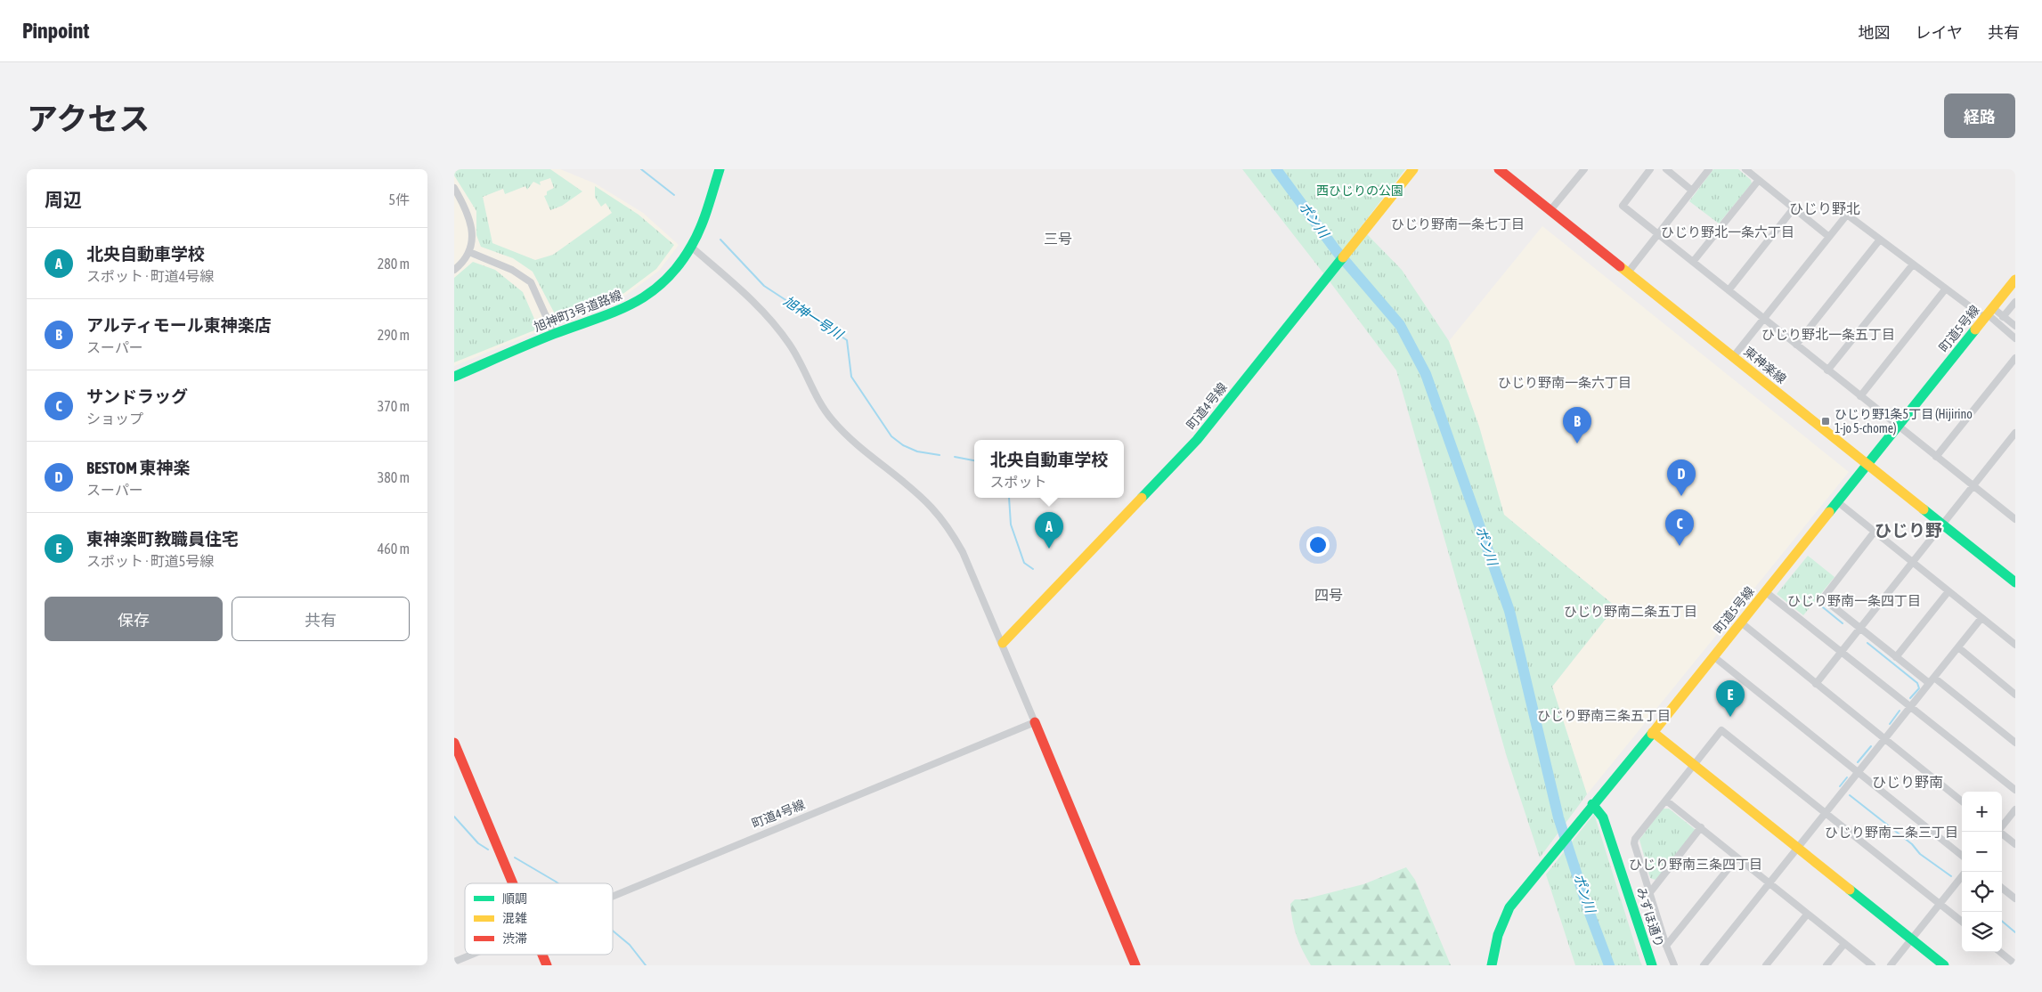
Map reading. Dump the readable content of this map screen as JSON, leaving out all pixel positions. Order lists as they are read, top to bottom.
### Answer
{
  "streets": {
    "street": [
      "旭神町3号道路線",
      "町道5号線",
      "東神楽線",
      "町道4号線",
      "みずほ通り"
    ]
  },
  "crossings": [
    ["町道5号線", "東神楽線"],
    ["町道5号線", "みずほ通り"]
  ],
  "districts": [
    "ひじり野北",
    "ひじり野南一条七丁目",
    "ひじり野北一条六丁目",
    "三号",
    "ひじり野北一条五丁目",
    "ひじり野南一条六丁目",
    "ひじり野",
    "四号",
    "ひじり野南一条四丁目",
    "ひじり野南二条五丁目",
    "ひじり野南三条五丁目",
    "ひじり野南",
    "ひじり野南二条三丁目",
    "ひじり野南三条四丁目"
  ],
  "water": ["ポン川", "旭神一号川"],
  "parks": ["西ひじりの公園"],
  "places": {
    "transit": ["ひじり野1条5丁目 (Hijirino 1-jo 5-chome)"]
  },
  "legend": ["順調", "混雑", "渋滞"],
  "page": {
    "header": "Pinpoint",
    "nav": ["地図", "レイヤ", "共有"],
    "title": "アクセス",
    "buttons": [
      "経路",
      ["保存", "共有"]
    ],
    "heading": ["周辺", "5件"],
    "list": [
      {
        "mark": "A",
        "name": "北央自動車学校",
        "note": "スポット · 町道4号線",
        "value": "280 m"
      },
      {
        "mark": "B",
        "name": "アルティモール東神楽店",
        "note": "スーパー",
        "value": "290 m"
      },
      {
        "mark": "C",
        "name": "サンドラッグ",
        "note": "ショップ",
        "value": "370 m"
      },
      {
        "mark": "D",
        "name": "BESTOM 東神楽",
        "note": "スーパー",
        "value": "380 m"
      },
      {
        "mark": "E",
        "name": "東神楽町教職員住宅",
        "note": "スポット · 町道5号線",
        "value": "460 m"
      }
    ],
    "pins": [
      "B",
      "D",
      "C",
      "A",
      "E"
    ],
    "popup": ["北央自動車学校", "スポット"],
    "map_buttons": ["+", "−"]
  }
}
